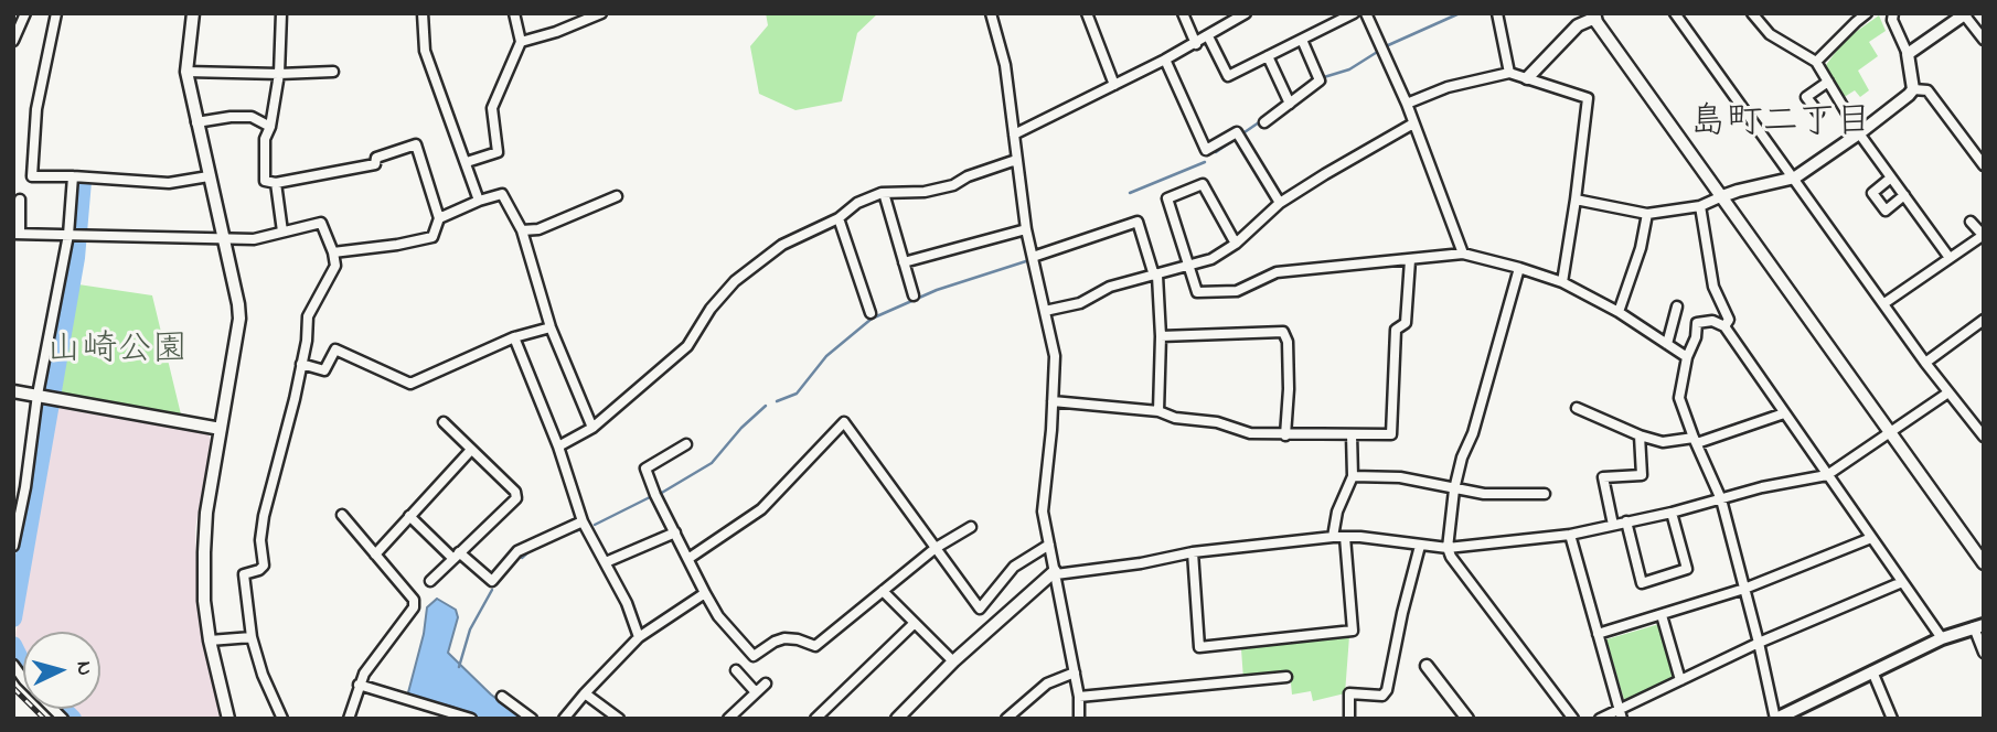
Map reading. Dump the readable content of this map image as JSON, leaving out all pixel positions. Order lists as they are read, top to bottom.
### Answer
{
  "districts": ["島町二丁目"],
  "parks": ["山崎公園"],
  "north": "right"
}
